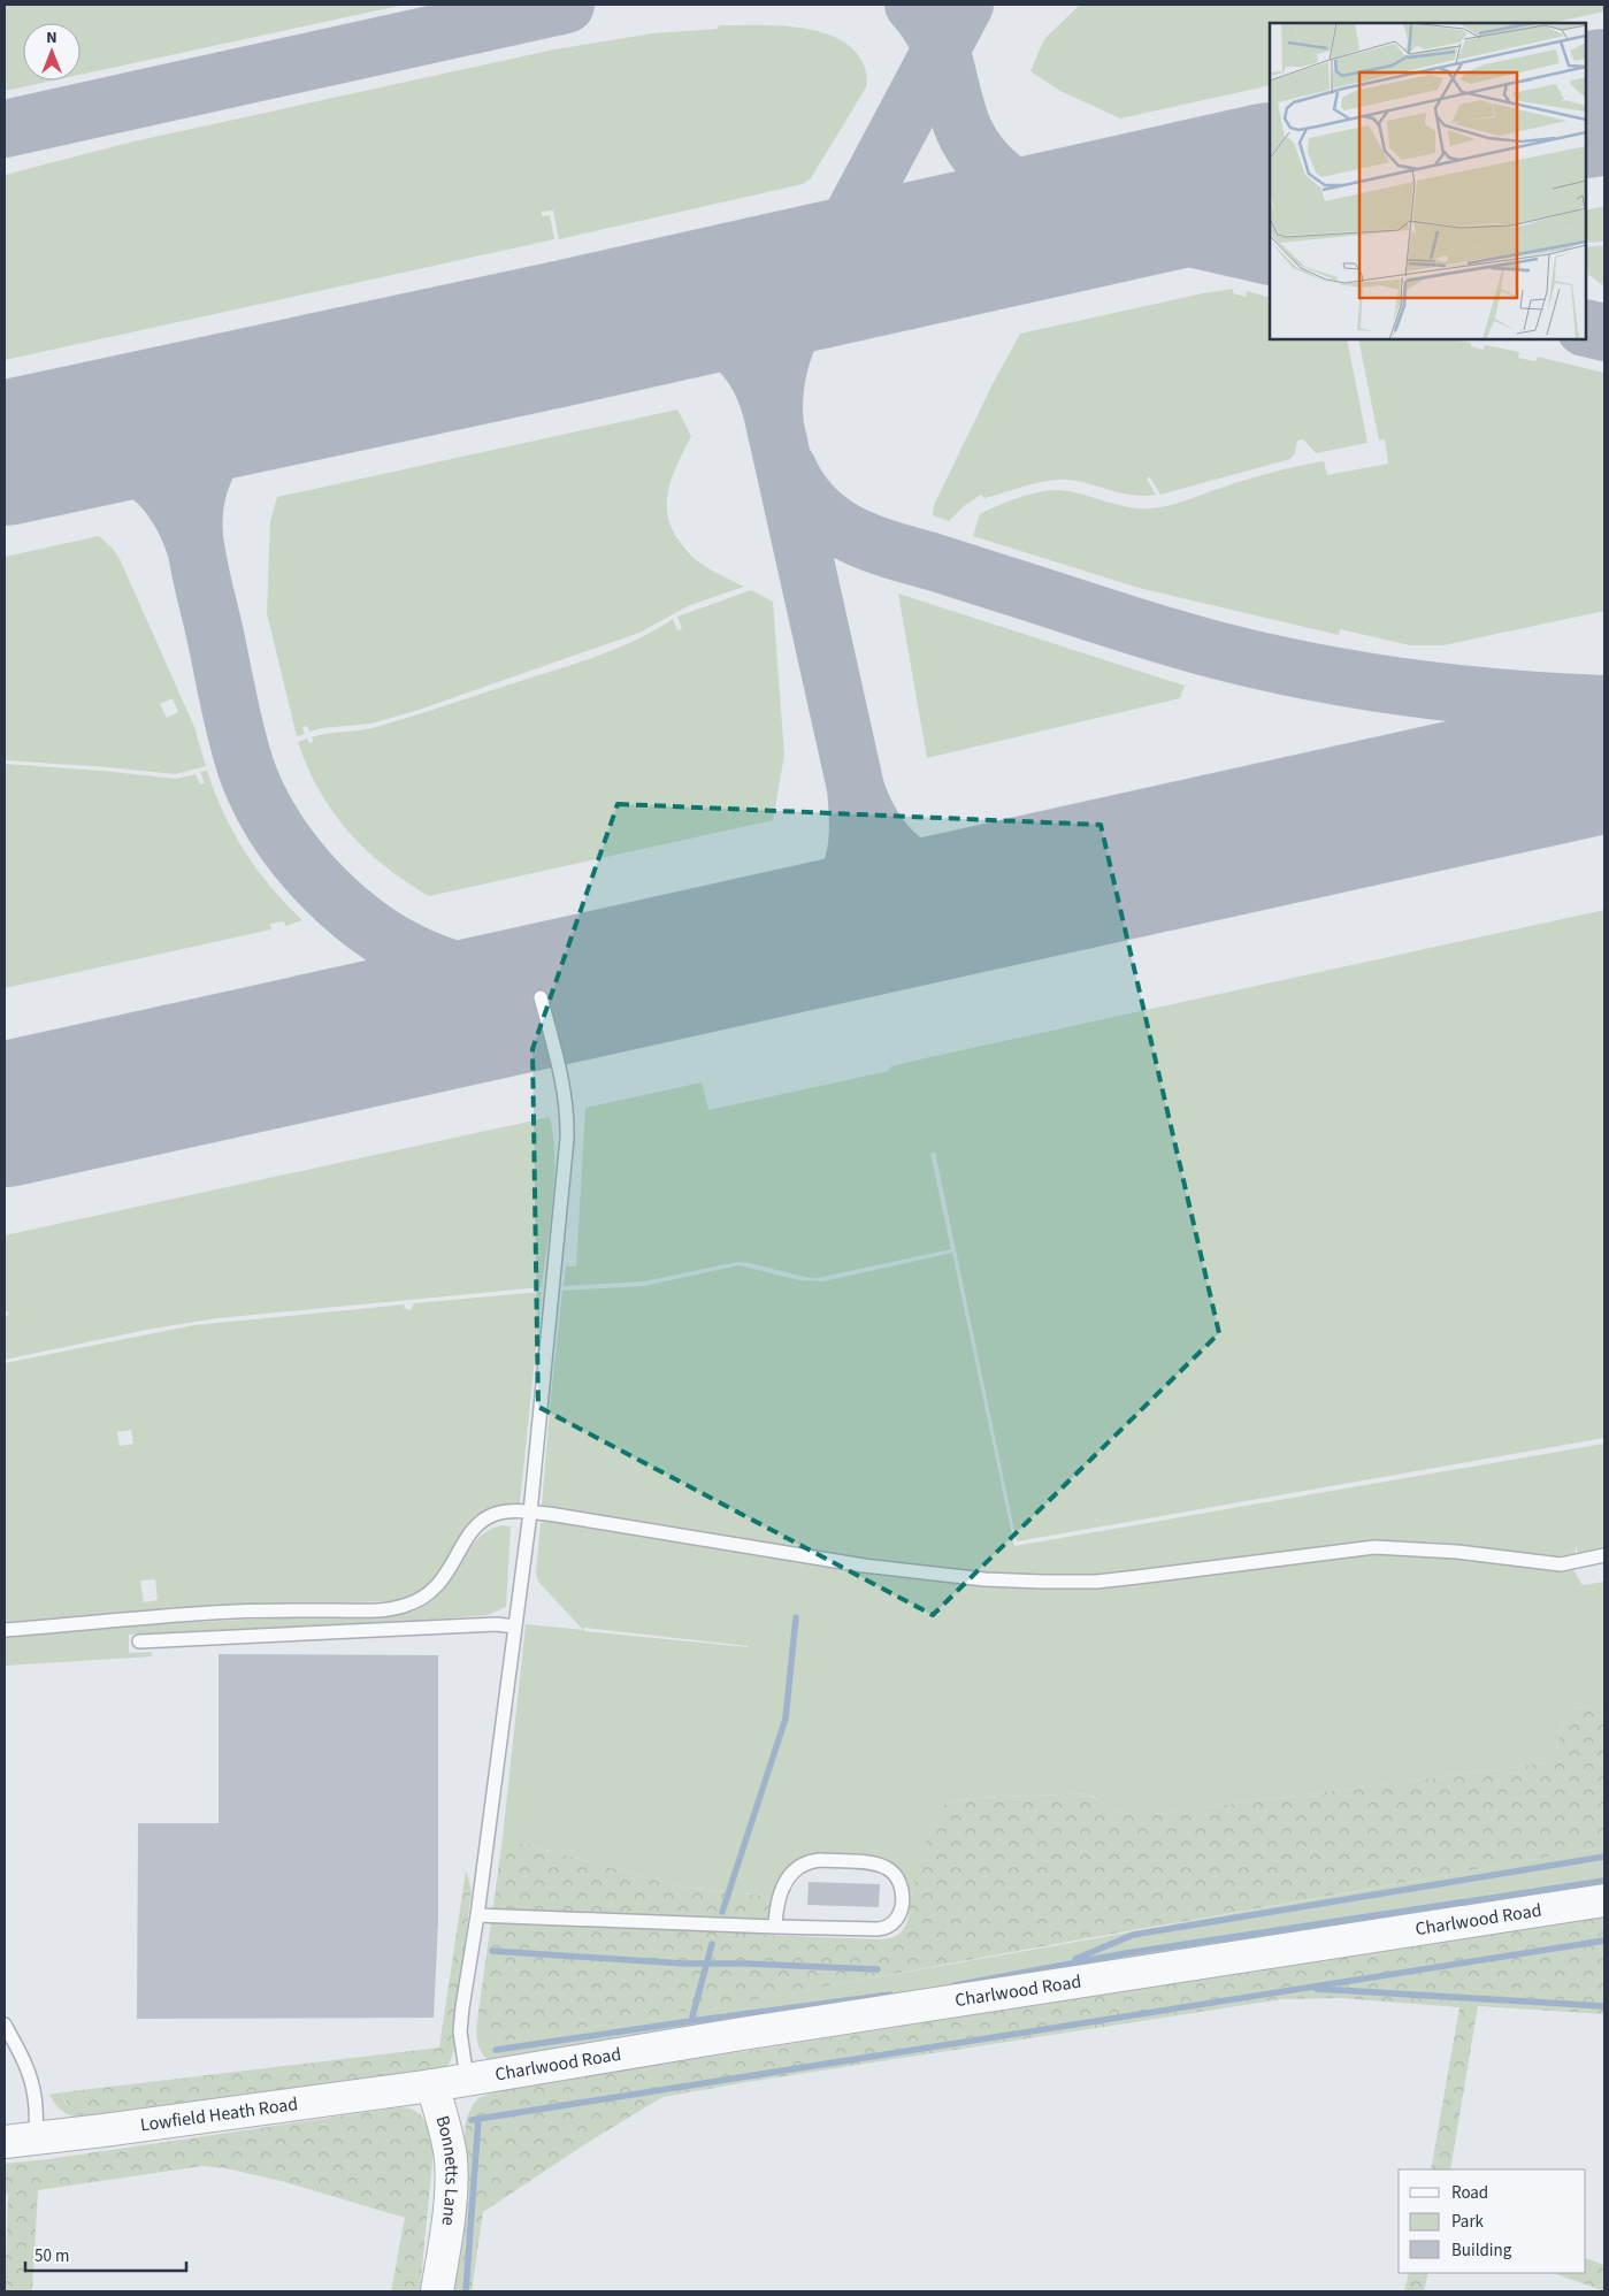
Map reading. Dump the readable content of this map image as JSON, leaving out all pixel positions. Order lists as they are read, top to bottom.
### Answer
{
  "streets": {
    "street": ["Charlwood Road", "Lowfield Heath Road", "Bonnetts Lane"]
  },
  "crossings": [
    ["Charlwood Road", "Lowfield Heath Road"],
    ["Charlwood Road", "Bonnetts Lane"],
    ["Lowfield Heath Road", "Bonnetts Lane"]
  ],
  "legend": ["Road", "Park", "Building"],
  "scale_bar": "50 m",
  "north": "top"
}
